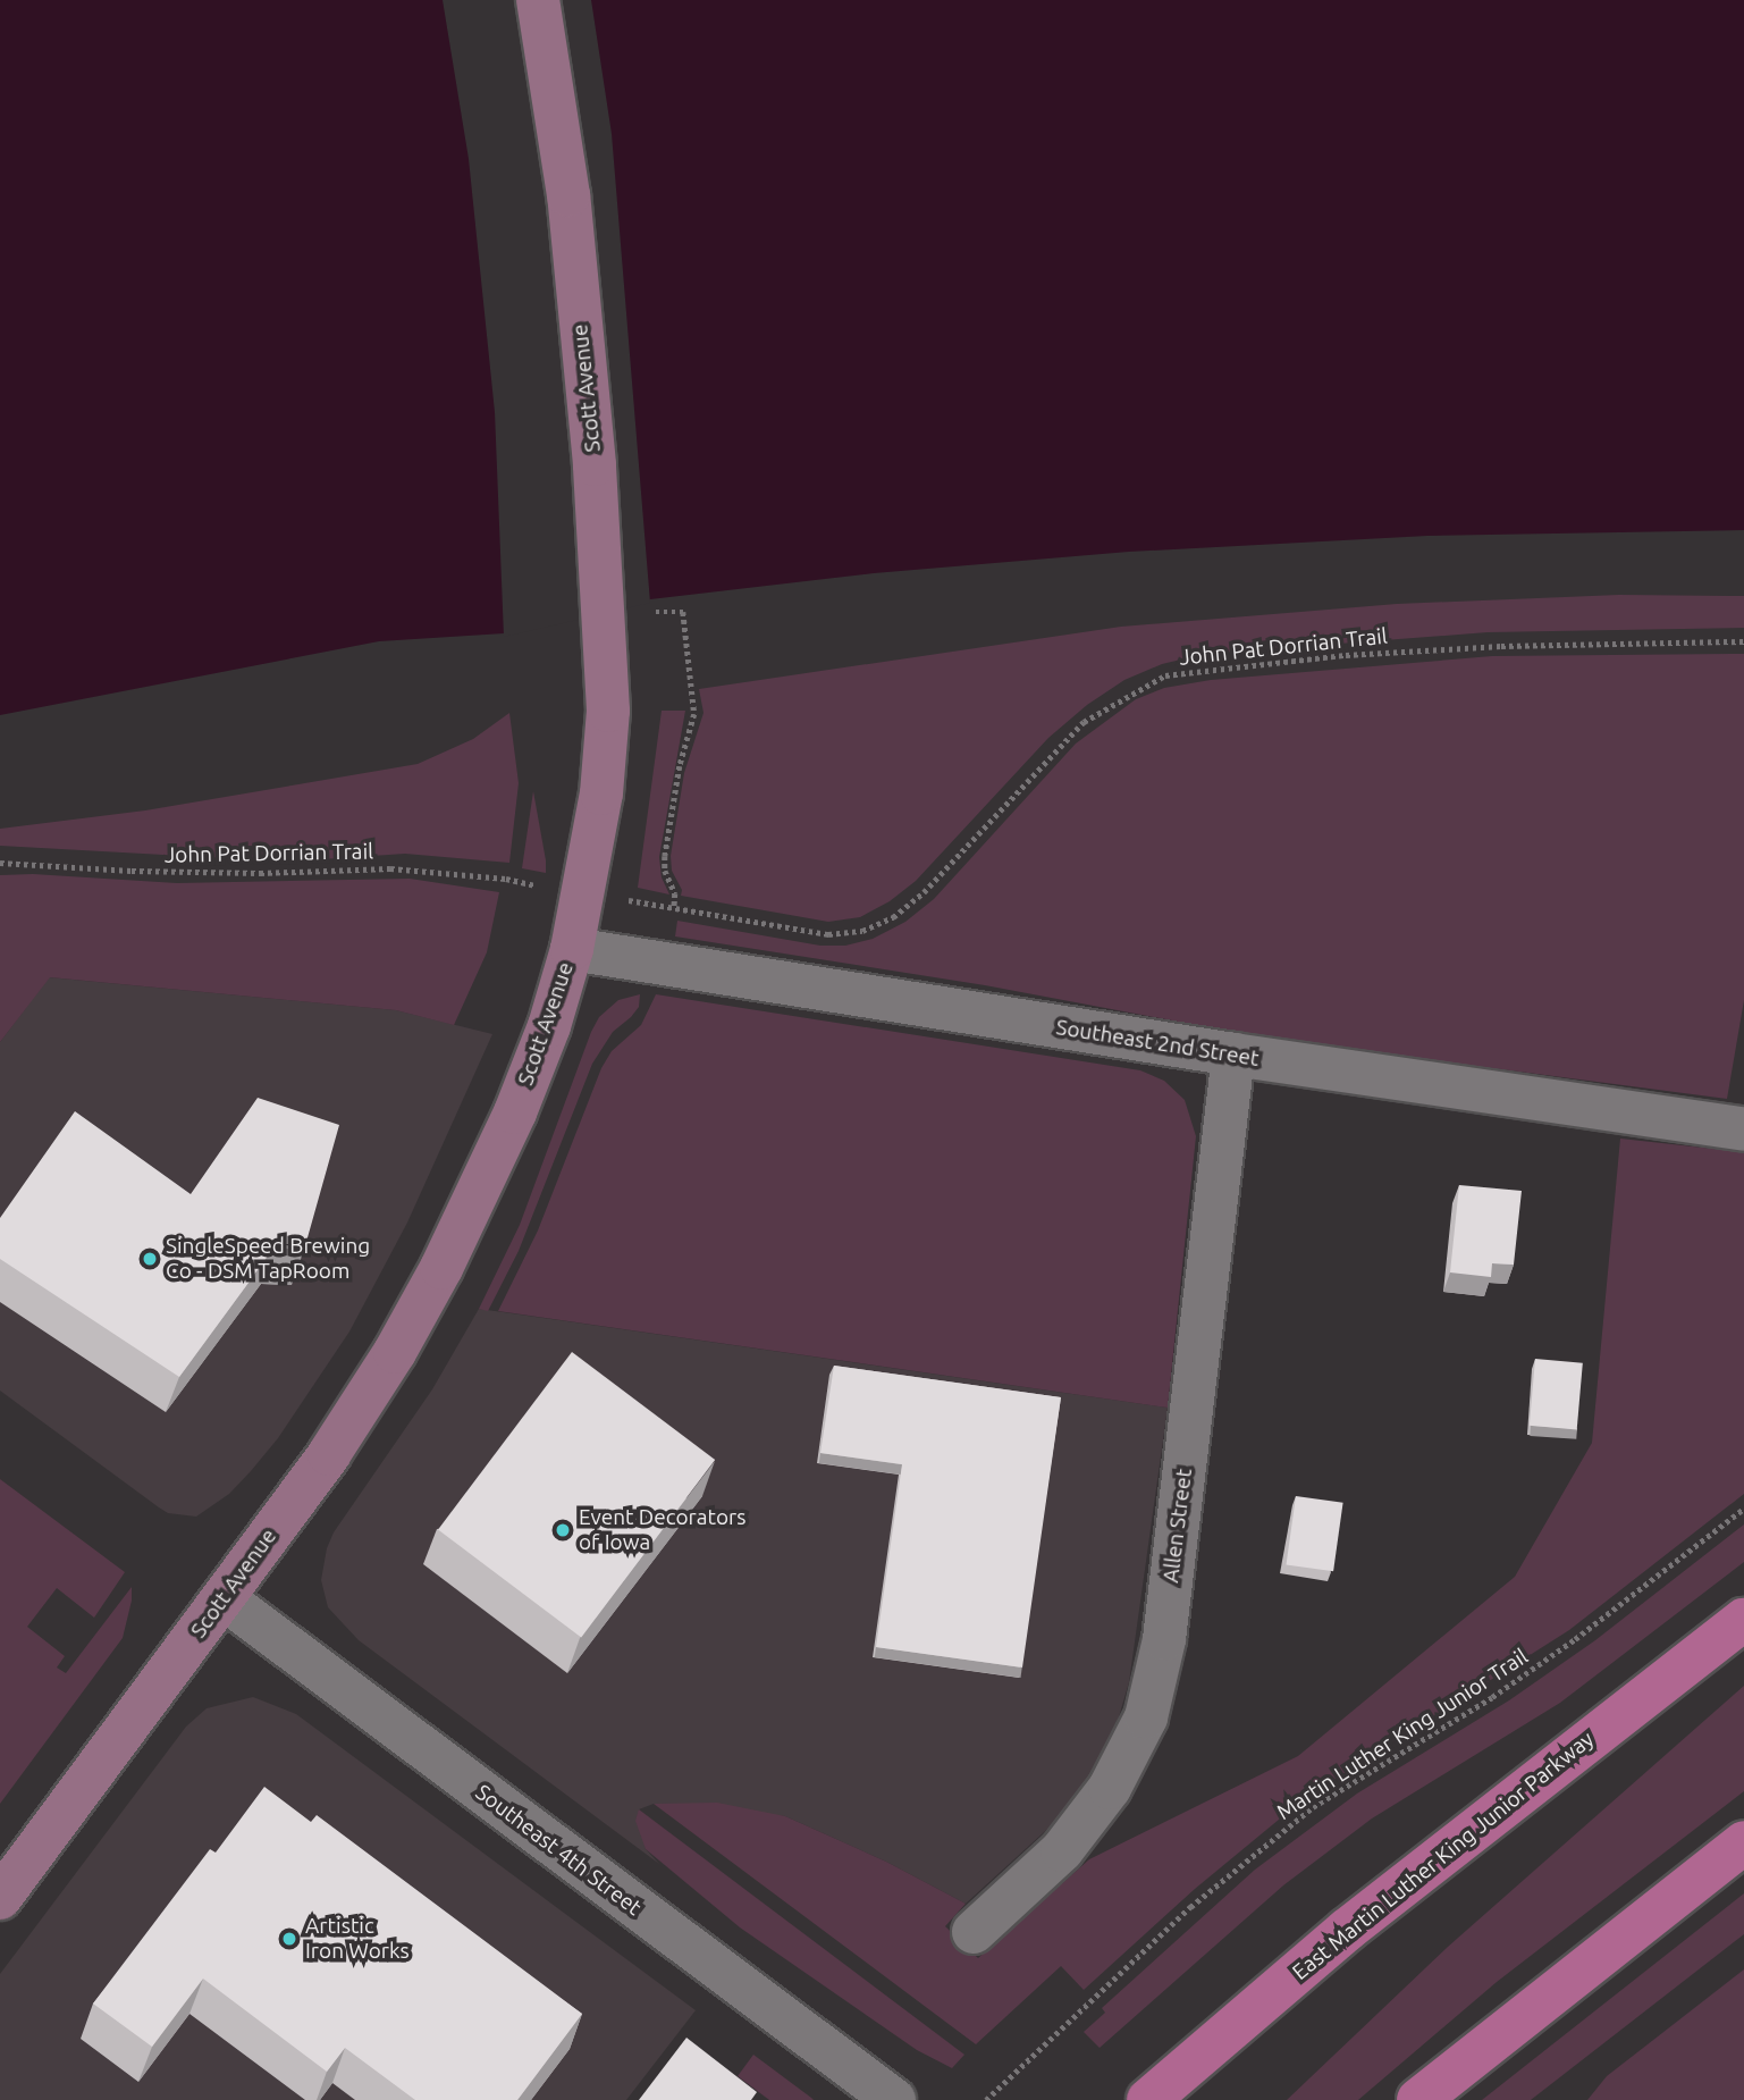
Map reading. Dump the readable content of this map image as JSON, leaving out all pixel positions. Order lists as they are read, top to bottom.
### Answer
{
  "streets": {
    "main road": ["Scott Avenue", "East Martin Luther King Junior Parkway"],
    "street": ["Southeast 2nd Street", "Allen Street", "Southeast 4th Street"],
    "path": ["John Pat Dorrian Trail", "Martin Luther King Junior Trail"]
  },
  "crossings": [
    ["Scott Avenue", "Southeast 2nd Street"],
    ["Scott Avenue", "Southeast 4th Street"],
    ["Southeast 2nd Street", "Allen Street"]
  ],
  "places": ["SingleSpeed Brewing Co - DSM TapRoom", "Event Decorators of Iowa", "Artistic Iron Works"]
}
